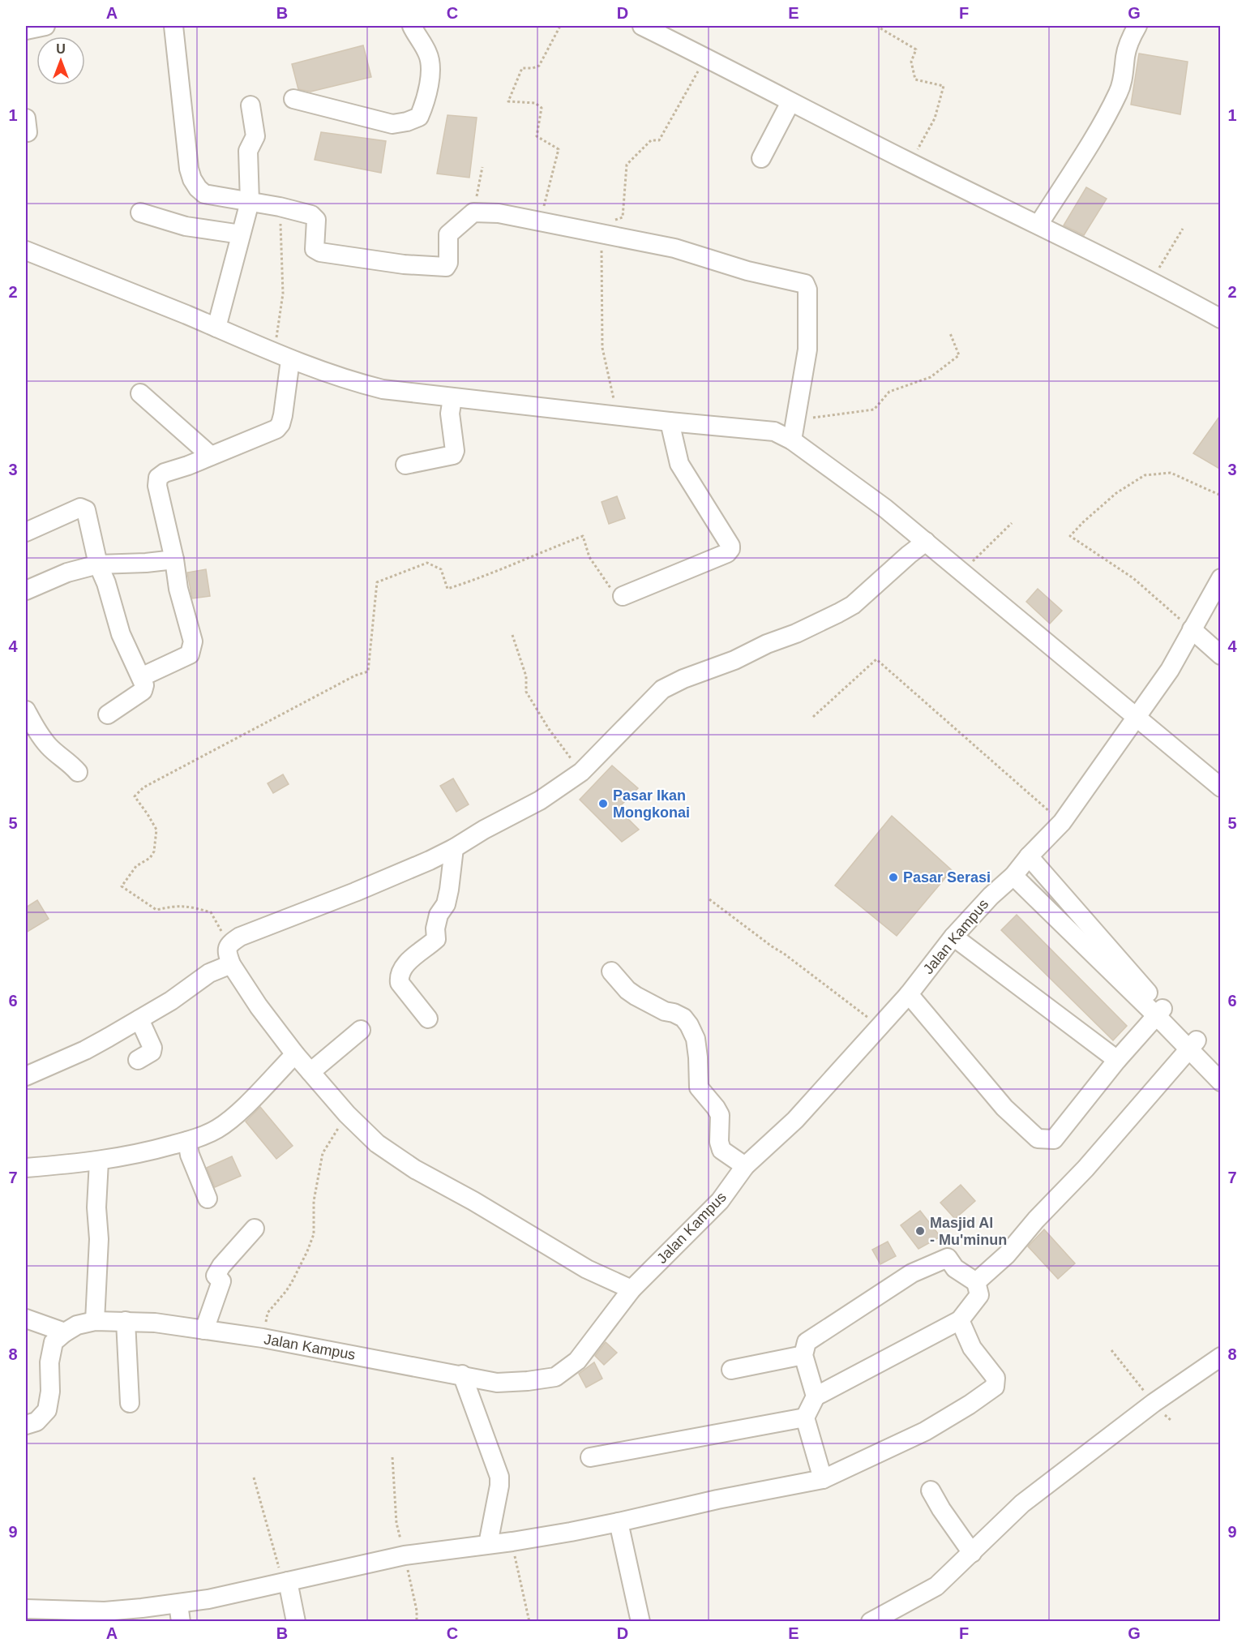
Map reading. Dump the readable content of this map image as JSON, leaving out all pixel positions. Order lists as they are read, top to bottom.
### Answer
{
  "streets": {
    "street": ["Jalan Kampus"]
  },
  "places": ["Pasar Ikan Mongkonai", "Pasar Serasi", "Masjid Al - Mu'minun"],
  "north": "top",
  "grid": {
    "columns": [
      "A",
      "B",
      "C",
      "D",
      "E",
      "F",
      "G"
    ],
    "rows": [
      "1",
      "2",
      "3",
      "4",
      "5",
      "6",
      "7",
      "8",
      "9"
    ]
  }
}
